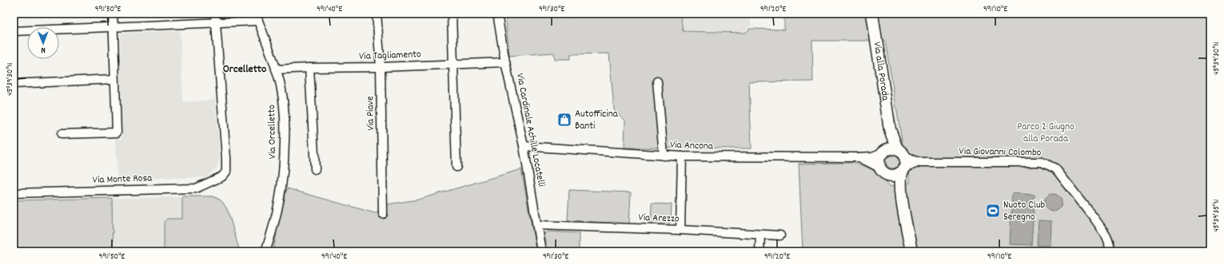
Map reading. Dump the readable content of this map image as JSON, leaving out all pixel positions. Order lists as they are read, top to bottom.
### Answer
{
  "streets": {
    "street": [
      "Via Tagliamento",
      "Via alla Porada",
      "Via Piave",
      "Via Cardinale Achille Locatelli",
      "Via Orcelletto",
      "Via Ancona",
      "Via Giovanni Colombo",
      "Via Monte Rosa",
      "Via Arezzo"
    ]
  },
  "crossings": [
    ["Via Tagliamento", "Via Piave"],
    ["Via Tagliamento", "Via Cardinale Achille Locatelli"],
    ["Via Tagliamento", "Via Orcelletto"],
    ["Via alla Porada", "Via Ancona"],
    ["Via alla Porada", "Via Giovanni Colombo"],
    ["Via Cardinale Achille Locatelli", "Via Ancona"],
    ["Via Cardinale Achille Locatelli", "Via Arezzo"],
    ["Via Ancona", "Via Giovanni Colombo"]
  ],
  "districts": ["Orcelletto"],
  "parks": ["Parco 2 Giugno alla Porada"],
  "places": {
    "shop": ["Autofficina Banti"],
    "sports": ["Nuoto Club Seregno"]
  },
  "north": "bottom",
  "coordinates": [
    "9°11'50\"E",
    "9°11'40\"E",
    "9°11'30\"E",
    "9°11'20\"E",
    "9°11'10\"E",
    "45°39'30\"N",
    "45°39'35\"N"
  ]
}
